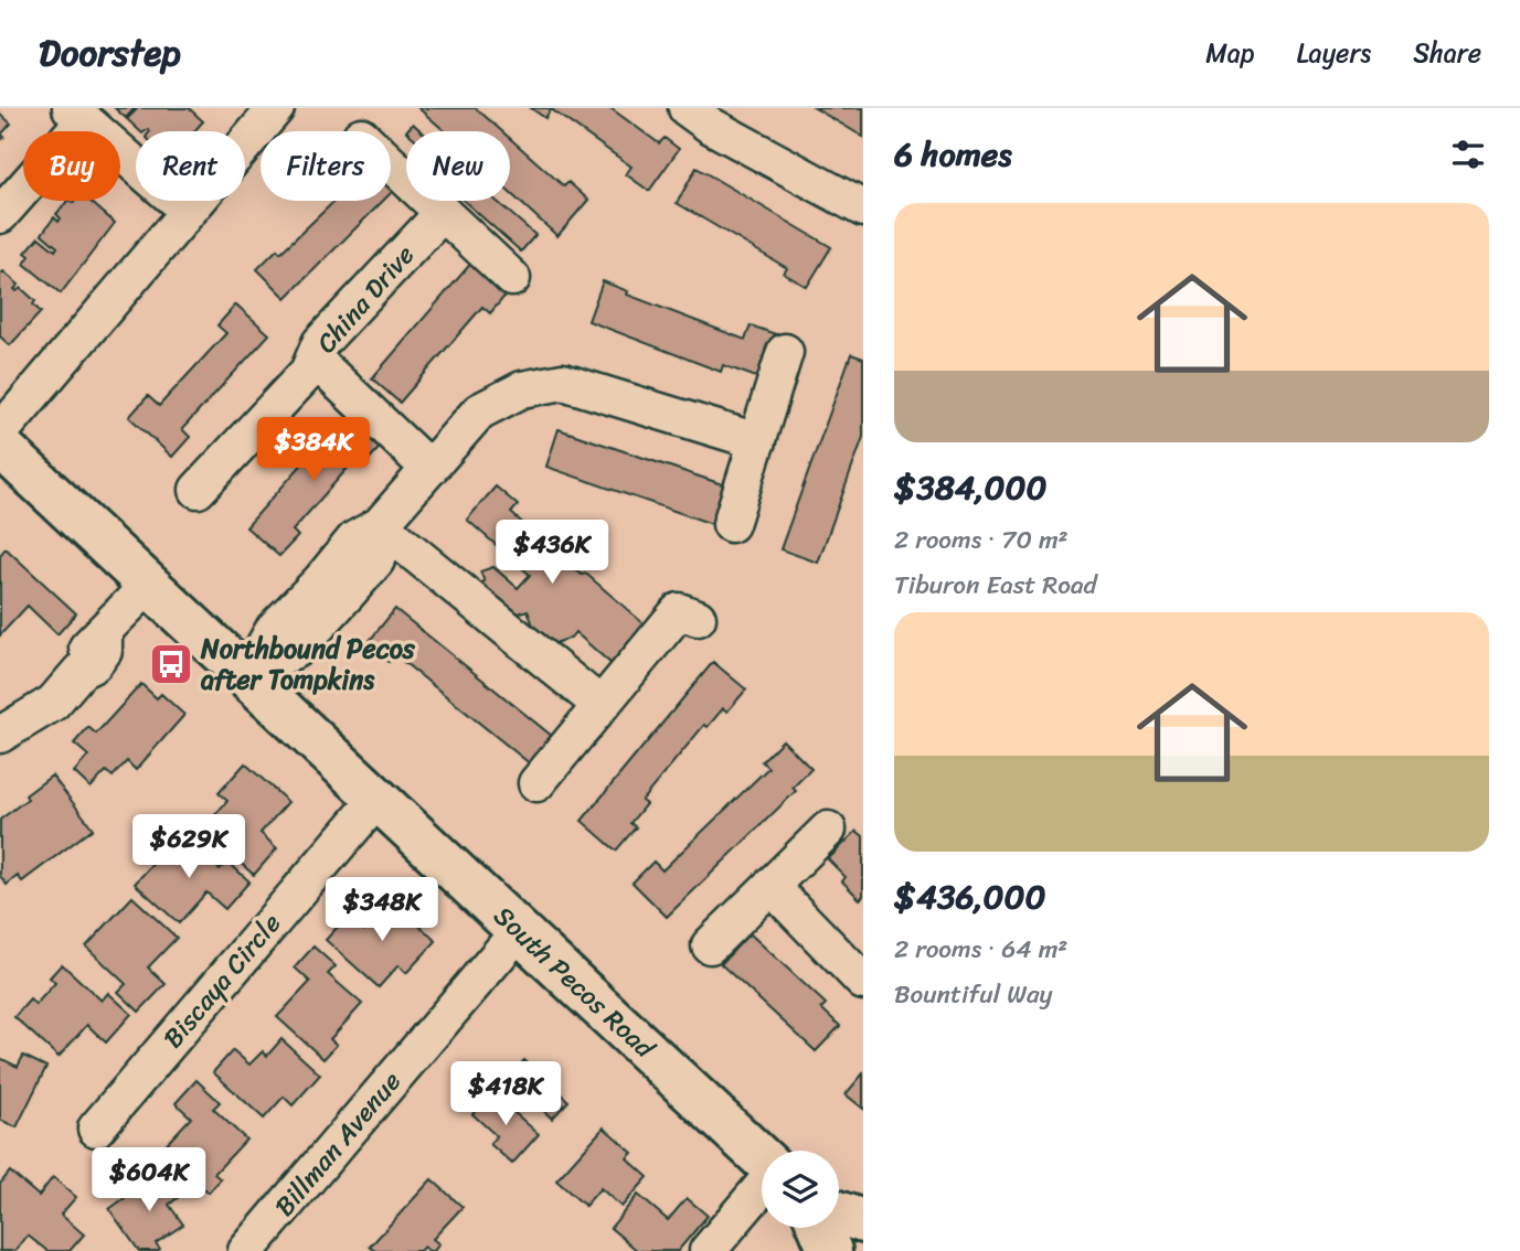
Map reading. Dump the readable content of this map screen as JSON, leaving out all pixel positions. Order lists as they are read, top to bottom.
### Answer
{
  "streets": {
    "main road": ["South Pecos Road"],
    "street": ["China Drive", "Biscaya Circle", "Billman Avenue"]
  },
  "crossings": [
    ["Biscaya Circle", "South Pecos Road"],
    ["South Pecos Road", "Billman Avenue"]
  ],
  "places": {
    "bus stop": ["Northbound Pecos after Tompkins"]
  },
  "page": {
    "header": "Doorstep",
    "nav": ["Map", "Layers", "Share"],
    "heading": "6 homes",
    "chip": [
      "Buy",
      "Rent",
      "Filters",
      "New"
    ],
    "list": [
      {
        "name": "$384,000",
        "note": "2 rooms · 70 m² · Tiburon East Road"
      },
      {
        "name": "$436,000",
        "note": "2 rooms · 64 m² · Bountiful Way"
      }
    ],
    "price": [
      "$384K",
      "$436K",
      "$629K",
      "$348K",
      "$418K",
      "$604K"
    ]
  }
}
